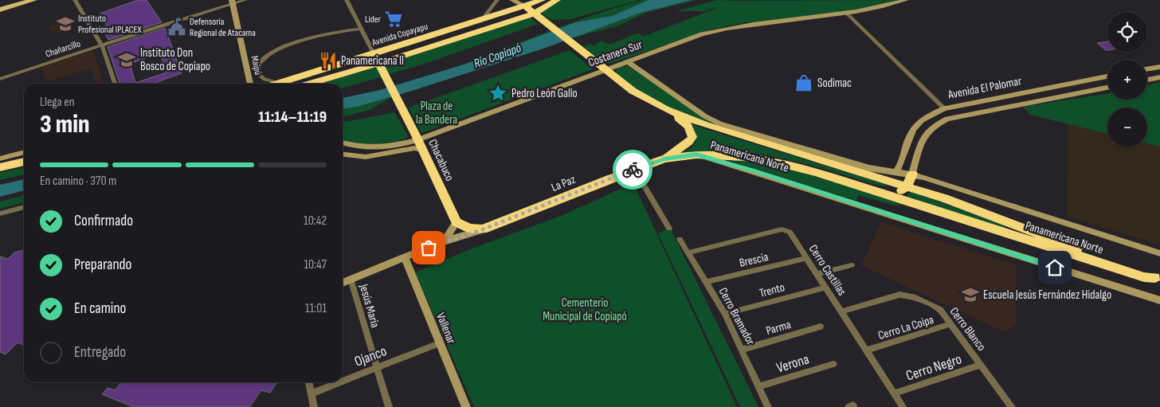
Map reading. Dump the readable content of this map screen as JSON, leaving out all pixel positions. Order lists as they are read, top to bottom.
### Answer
{
  "streets": {
    "highway": [
      "Avenida Copayapu",
      "Panamericana Norte",
      "Chacabuco",
      "La Paz"
    ],
    "street": [
      "Chañarcillo",
      "Costanera Sur",
      "Maipú",
      "Avenida El Palomar",
      "Brescia",
      "Cerro Castillas",
      "Trento",
      "Jesús María",
      "Cerro Bramador",
      "Parma",
      "Cerro La Coipa",
      "Vallenar",
      "Cerro Blanco",
      "Ojanco",
      "Verona",
      "Cerro Negro"
    ]
  },
  "crossings": [
    ["Avenida Copayapu", "Panamericana Norte"],
    ["Avenida Copayapu", "Chacabuco"],
    ["Chañarcillo", "Maipú"],
    ["Costanera Sur", "Panamericana Norte"],
    ["Costanera Sur", "Chacabuco"],
    ["Avenida El Palomar", "Panamericana Norte"],
    ["Panamericana Norte", "La Paz"],
    ["Chacabuco", "La Paz"],
    ["La Paz", "Jesús María"],
    ["La Paz", "Vallenar"],
    ["Brescia", "Cerro Castillas"],
    ["Brescia", "Cerro Bramador"],
    ["Cerro Castillas", "Trento"],
    ["Cerro Castillas", "Cerro Bramador"],
    ["Cerro Castillas", "Cerro La Coipa"],
    ["Cerro Castillas", "Cerro Blanco"],
    ["Cerro Castillas", "Cerro Negro"],
    ["Trento", "Cerro Bramador"],
    ["Jesús María", "Ojanco"],
    ["Cerro Bramador", "Parma"],
    ["Cerro Bramador", "Verona"],
    ["Cerro La Coipa", "Cerro Blanco"],
    ["Vallenar", "Ojanco"],
    ["Cerro Blanco", "Cerro Negro"]
  ],
  "water": ["Río Copiapó"],
  "parks": ["Plaza de la Bandera", "Cementerio Municipal de Copiapó"],
  "places": {
    "supermarket": ["Lider"],
    "school or university": ["Instituto Profesional IPLACEX", "Instituto Don Bosco de Copiapo", "Escuela Jesús Fernández Hidalgo"],
    "public building": ["Defensoria Regional de Atacama"],
    "restaurant": ["Panamericana II"],
    "shop": ["Sodimac"],
    "place": ["Pedro León Gallo"]
  },
  "page": {
    "map_buttons": ["+", "−"],
    "heading": ["3 min", "Llega en", "11:14–11:19"],
    "bar": "En camino · 370 m",
    "list": [
      ["Confirmado", "10:42"],
      ["Preparando", "10:47"],
      ["En camino", "11:01"],
      "Entregado"
    ]
  }
}
